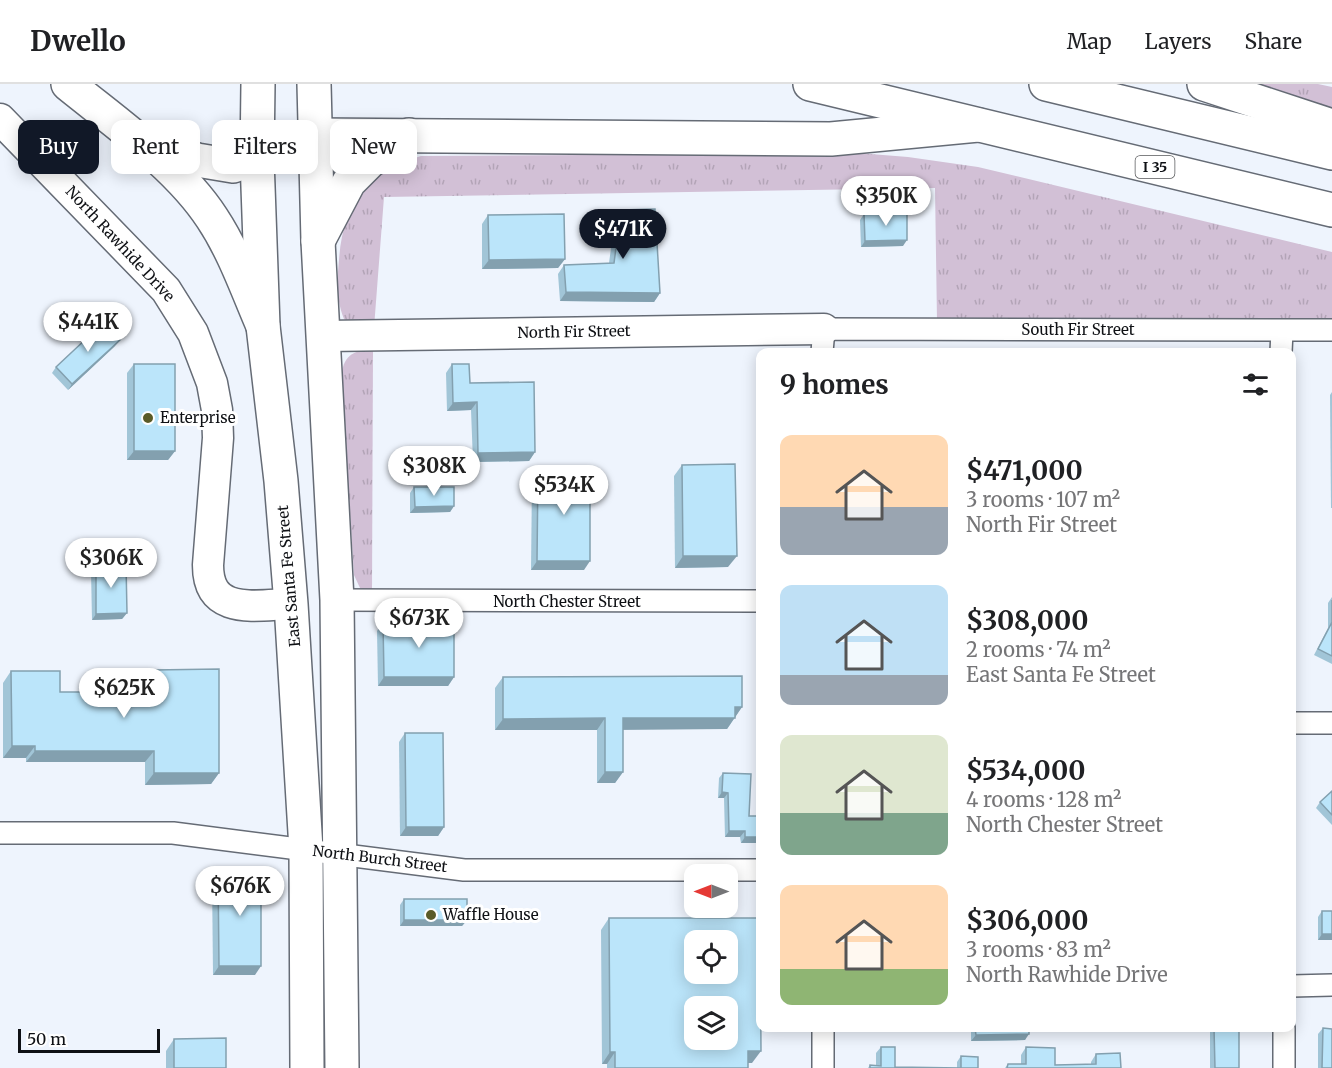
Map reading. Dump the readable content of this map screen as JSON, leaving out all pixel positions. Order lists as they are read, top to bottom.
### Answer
{
  "streets": {
    "main road": ["I 35", "East Santa Fe Street"],
    "street": [
      "North Rawhide Drive",
      "South Fir Street",
      "North Fir Street",
      "North Chester Street",
      "North Burch Street"
    ]
  },
  "crossings": [
    ["North Rawhide Drive", "East Santa Fe Street"],
    ["South Fir Street", "North Fir Street"],
    ["East Santa Fe Street", "North Burch Street"]
  ],
  "places": ["Enterprise", "Waffle House"],
  "scale_bar": "50 m",
  "north": "left",
  "page": {
    "header": "Dwello",
    "nav": ["Map", "Layers", "Share"],
    "chip": [
      "Buy",
      "Rent",
      "Filters",
      "New"
    ],
    "price": [
      "$350K",
      "$471K",
      "$441K",
      "$308K",
      "$534K",
      "$306K",
      "$673K",
      "$625K",
      "$676K"
    ],
    "heading": "9 homes",
    "list": [
      {
        "name": "$471,000",
        "note": "3 rooms · 107 m² · North Fir Street"
      },
      {
        "name": "$308,000",
        "note": "2 rooms · 74 m² · East Santa Fe Street"
      },
      {
        "name": "$534,000",
        "note": "4 rooms · 128 m² · North Chester Street"
      },
      {
        "name": "$306,000",
        "note": "3 rooms · 83 m² · North Rawhide Drive"
      }
    ],
    "scale": "50 m"
  }
}
